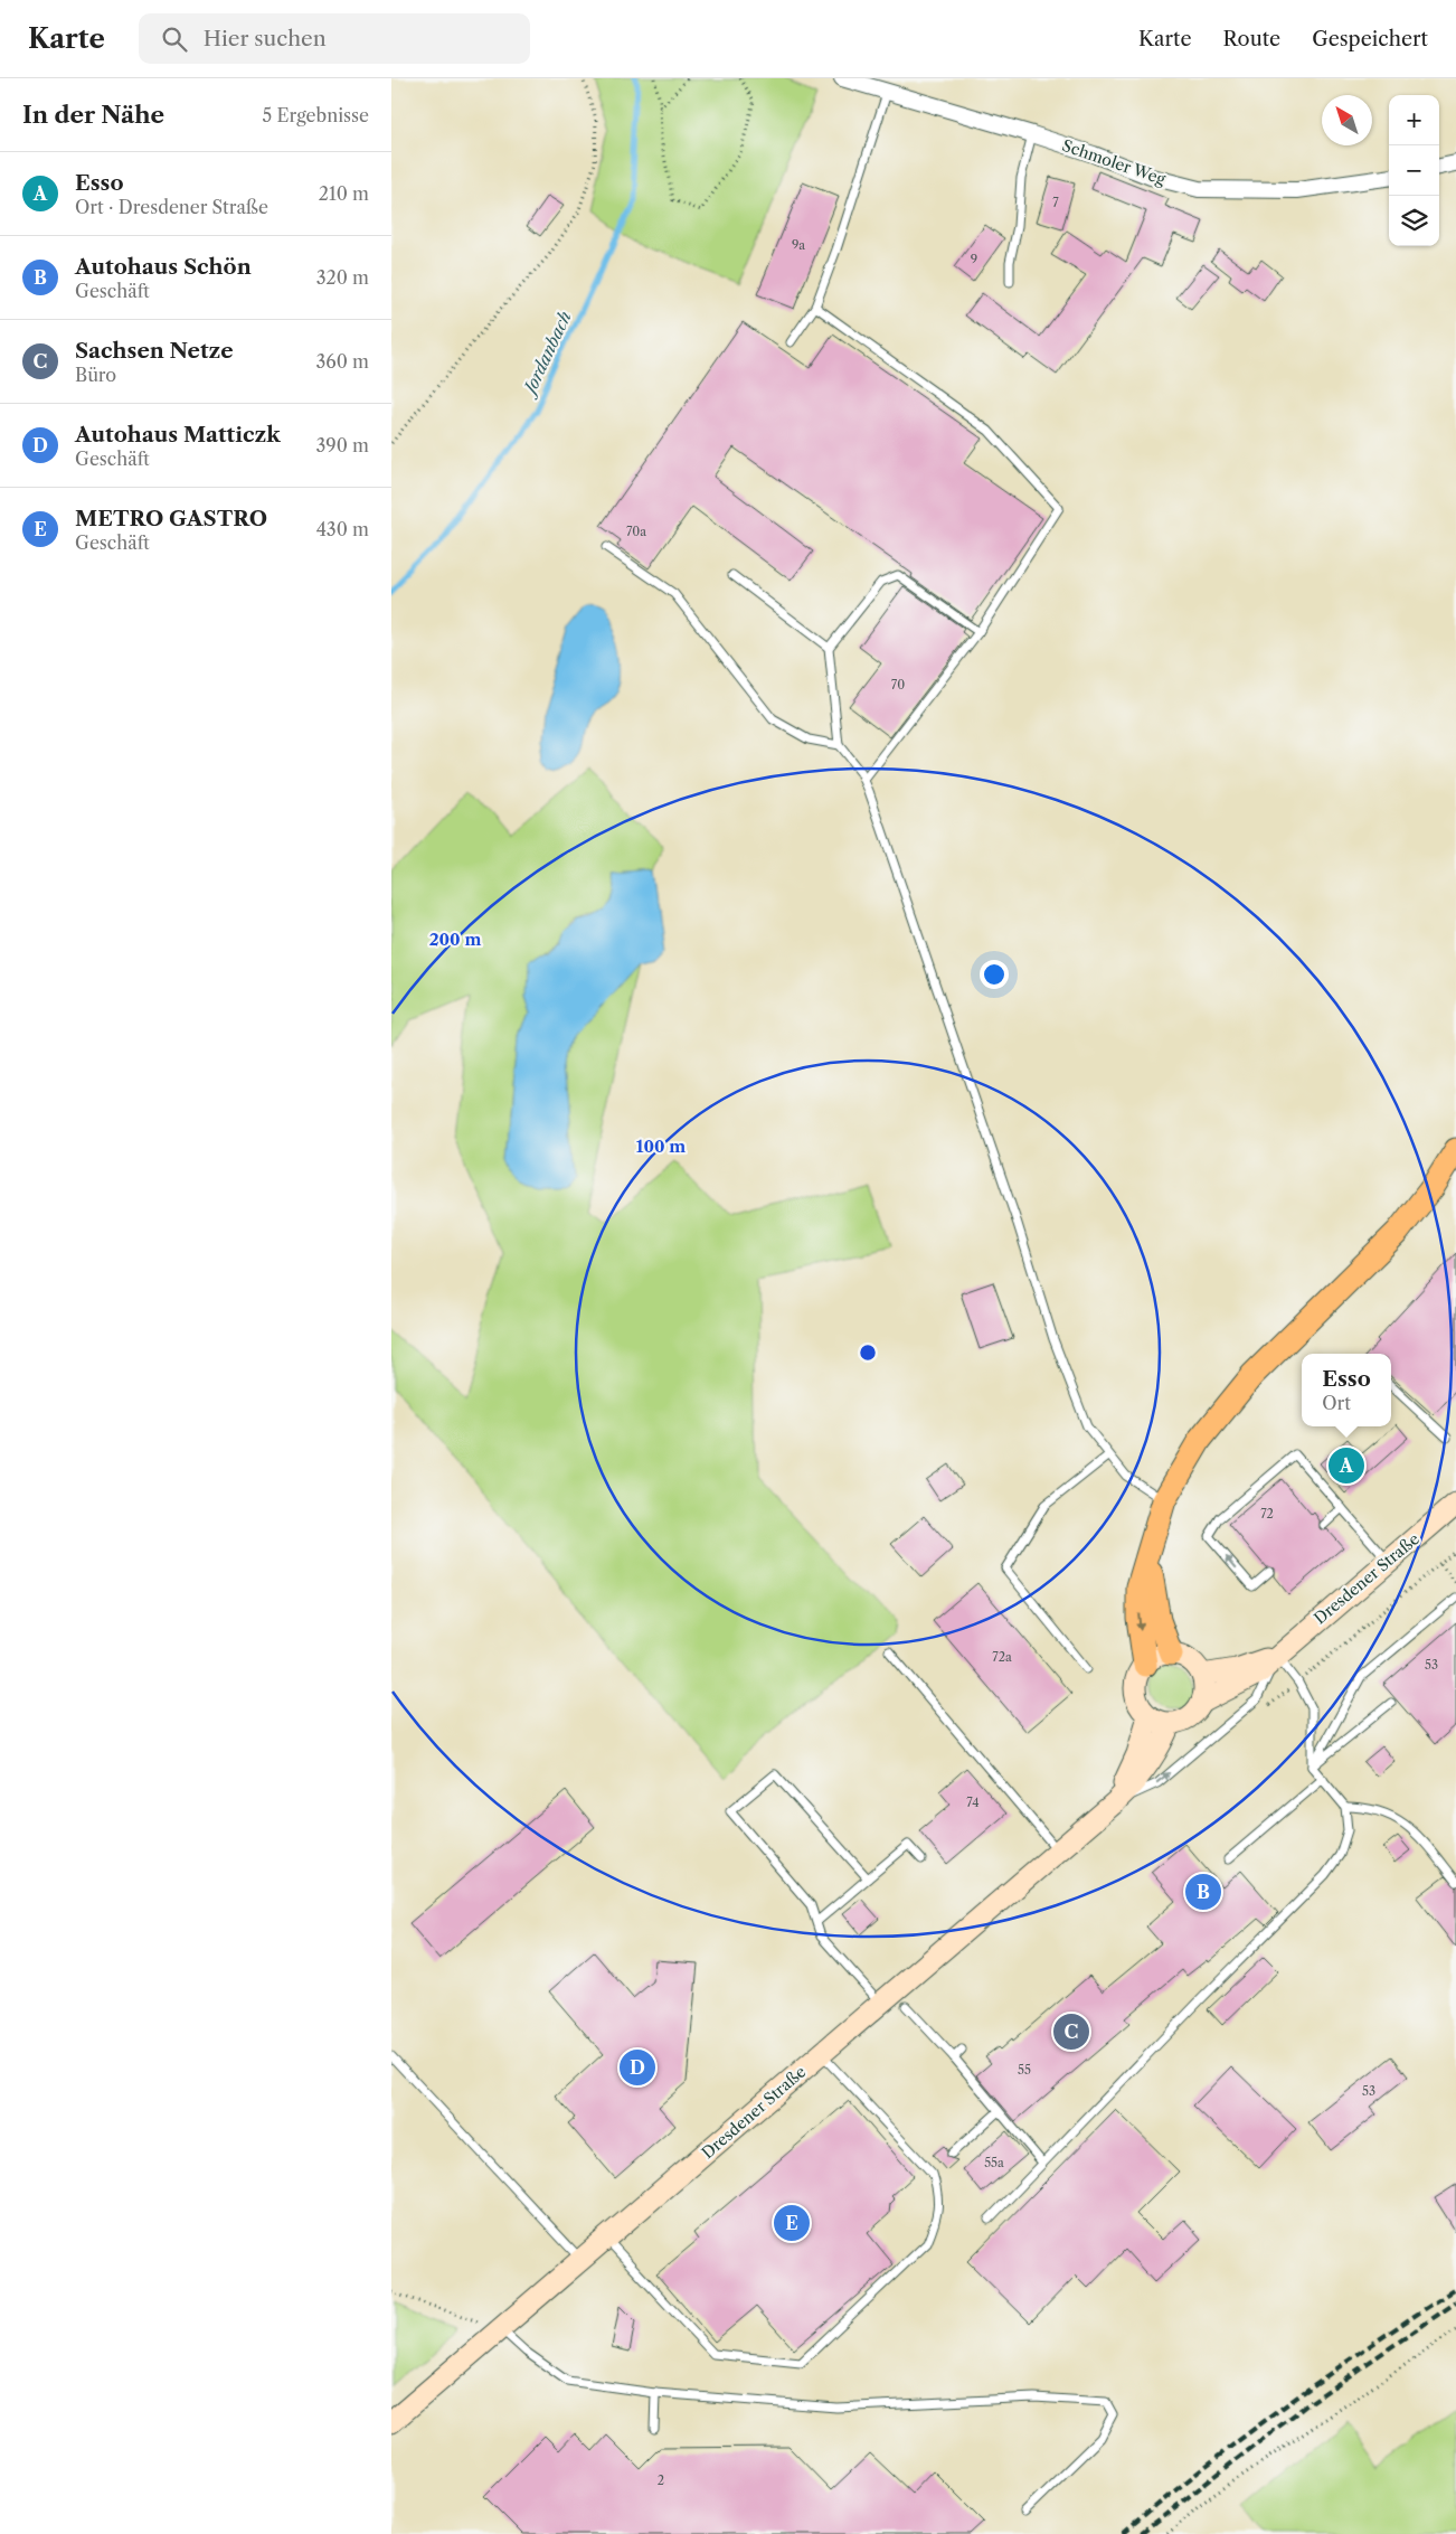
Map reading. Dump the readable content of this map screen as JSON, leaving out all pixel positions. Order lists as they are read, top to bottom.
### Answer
{
  "streets": {
    "main road": ["Dresdener Straße"],
    "street": ["Schmoler Weg"]
  },
  "water": ["Jordanbach"],
  "house_numbers": [
    "7",
    "9a",
    "9",
    "70a",
    "70",
    "72",
    "72a",
    "53",
    "74",
    "55",
    "53",
    "55a",
    "2"
  ],
  "north": "top left",
  "page": {
    "header": "Karte",
    "search": "Hier suchen",
    "nav": ["Karte", "Route", "Gespeichert"],
    "heading": ["In der Nähe", "5 Ergebnisse"],
    "map_buttons": ["+", "−"],
    "list": [
      {
        "mark": "A",
        "name": "Esso",
        "note": "Ort · Dresdener Straße",
        "value": "210 m"
      },
      {
        "mark": "B",
        "name": "Autohaus Schön",
        "note": "Geschäft",
        "value": "320 m"
      },
      {
        "mark": "C",
        "name": "Sachsen Netze",
        "note": "Büro",
        "value": "360 m"
      },
      {
        "mark": "D",
        "name": "Autohaus Matticzk",
        "note": "Geschäft",
        "value": "390 m"
      },
      {
        "mark": "E",
        "name": "METRO GASTRO",
        "note": "Geschäft",
        "value": "430 m"
      }
    ],
    "popup": ["Esso", "Ort"],
    "pins": [
      "A",
      "B",
      "C",
      "D",
      "E"
    ]
  },
  "rings": ["200 m", "100 m"]
}
